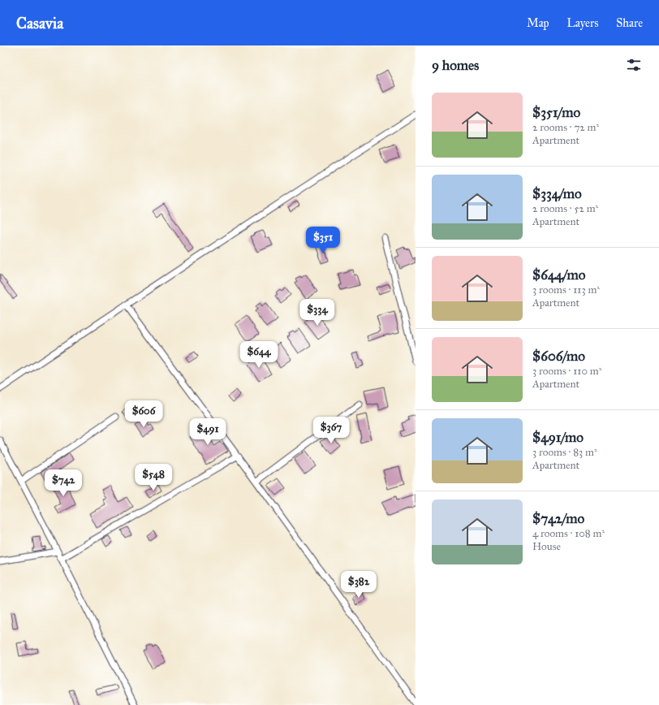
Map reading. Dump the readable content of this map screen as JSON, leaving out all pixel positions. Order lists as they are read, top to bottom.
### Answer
{
  "page": {
    "header": "Casavia",
    "nav": ["Map", "Layers", "Share"],
    "heading": "9 homes",
    "list": [
      {
        "name": "$351/mo",
        "note": "2 rooms · 72 m² · Apartment"
      },
      {
        "name": "$334/mo",
        "note": "2 rooms · 52 m² · Apartment"
      },
      {
        "name": "$644/mo",
        "note": "3 rooms · 113 m² · Apartment"
      },
      {
        "name": "$606/mo",
        "note": "3 rooms · 110 m² · Apartment"
      },
      {
        "name": "$491/mo",
        "note": "3 rooms · 83 m² · Apartment"
      },
      {
        "name": "$742/mo",
        "note": "4 rooms · 108 m² · House"
      }
    ],
    "price": [
      "$351",
      "$334",
      "$644",
      "$606",
      "$367",
      "$491",
      "$548",
      "$742",
      "$382"
    ]
  }
}
